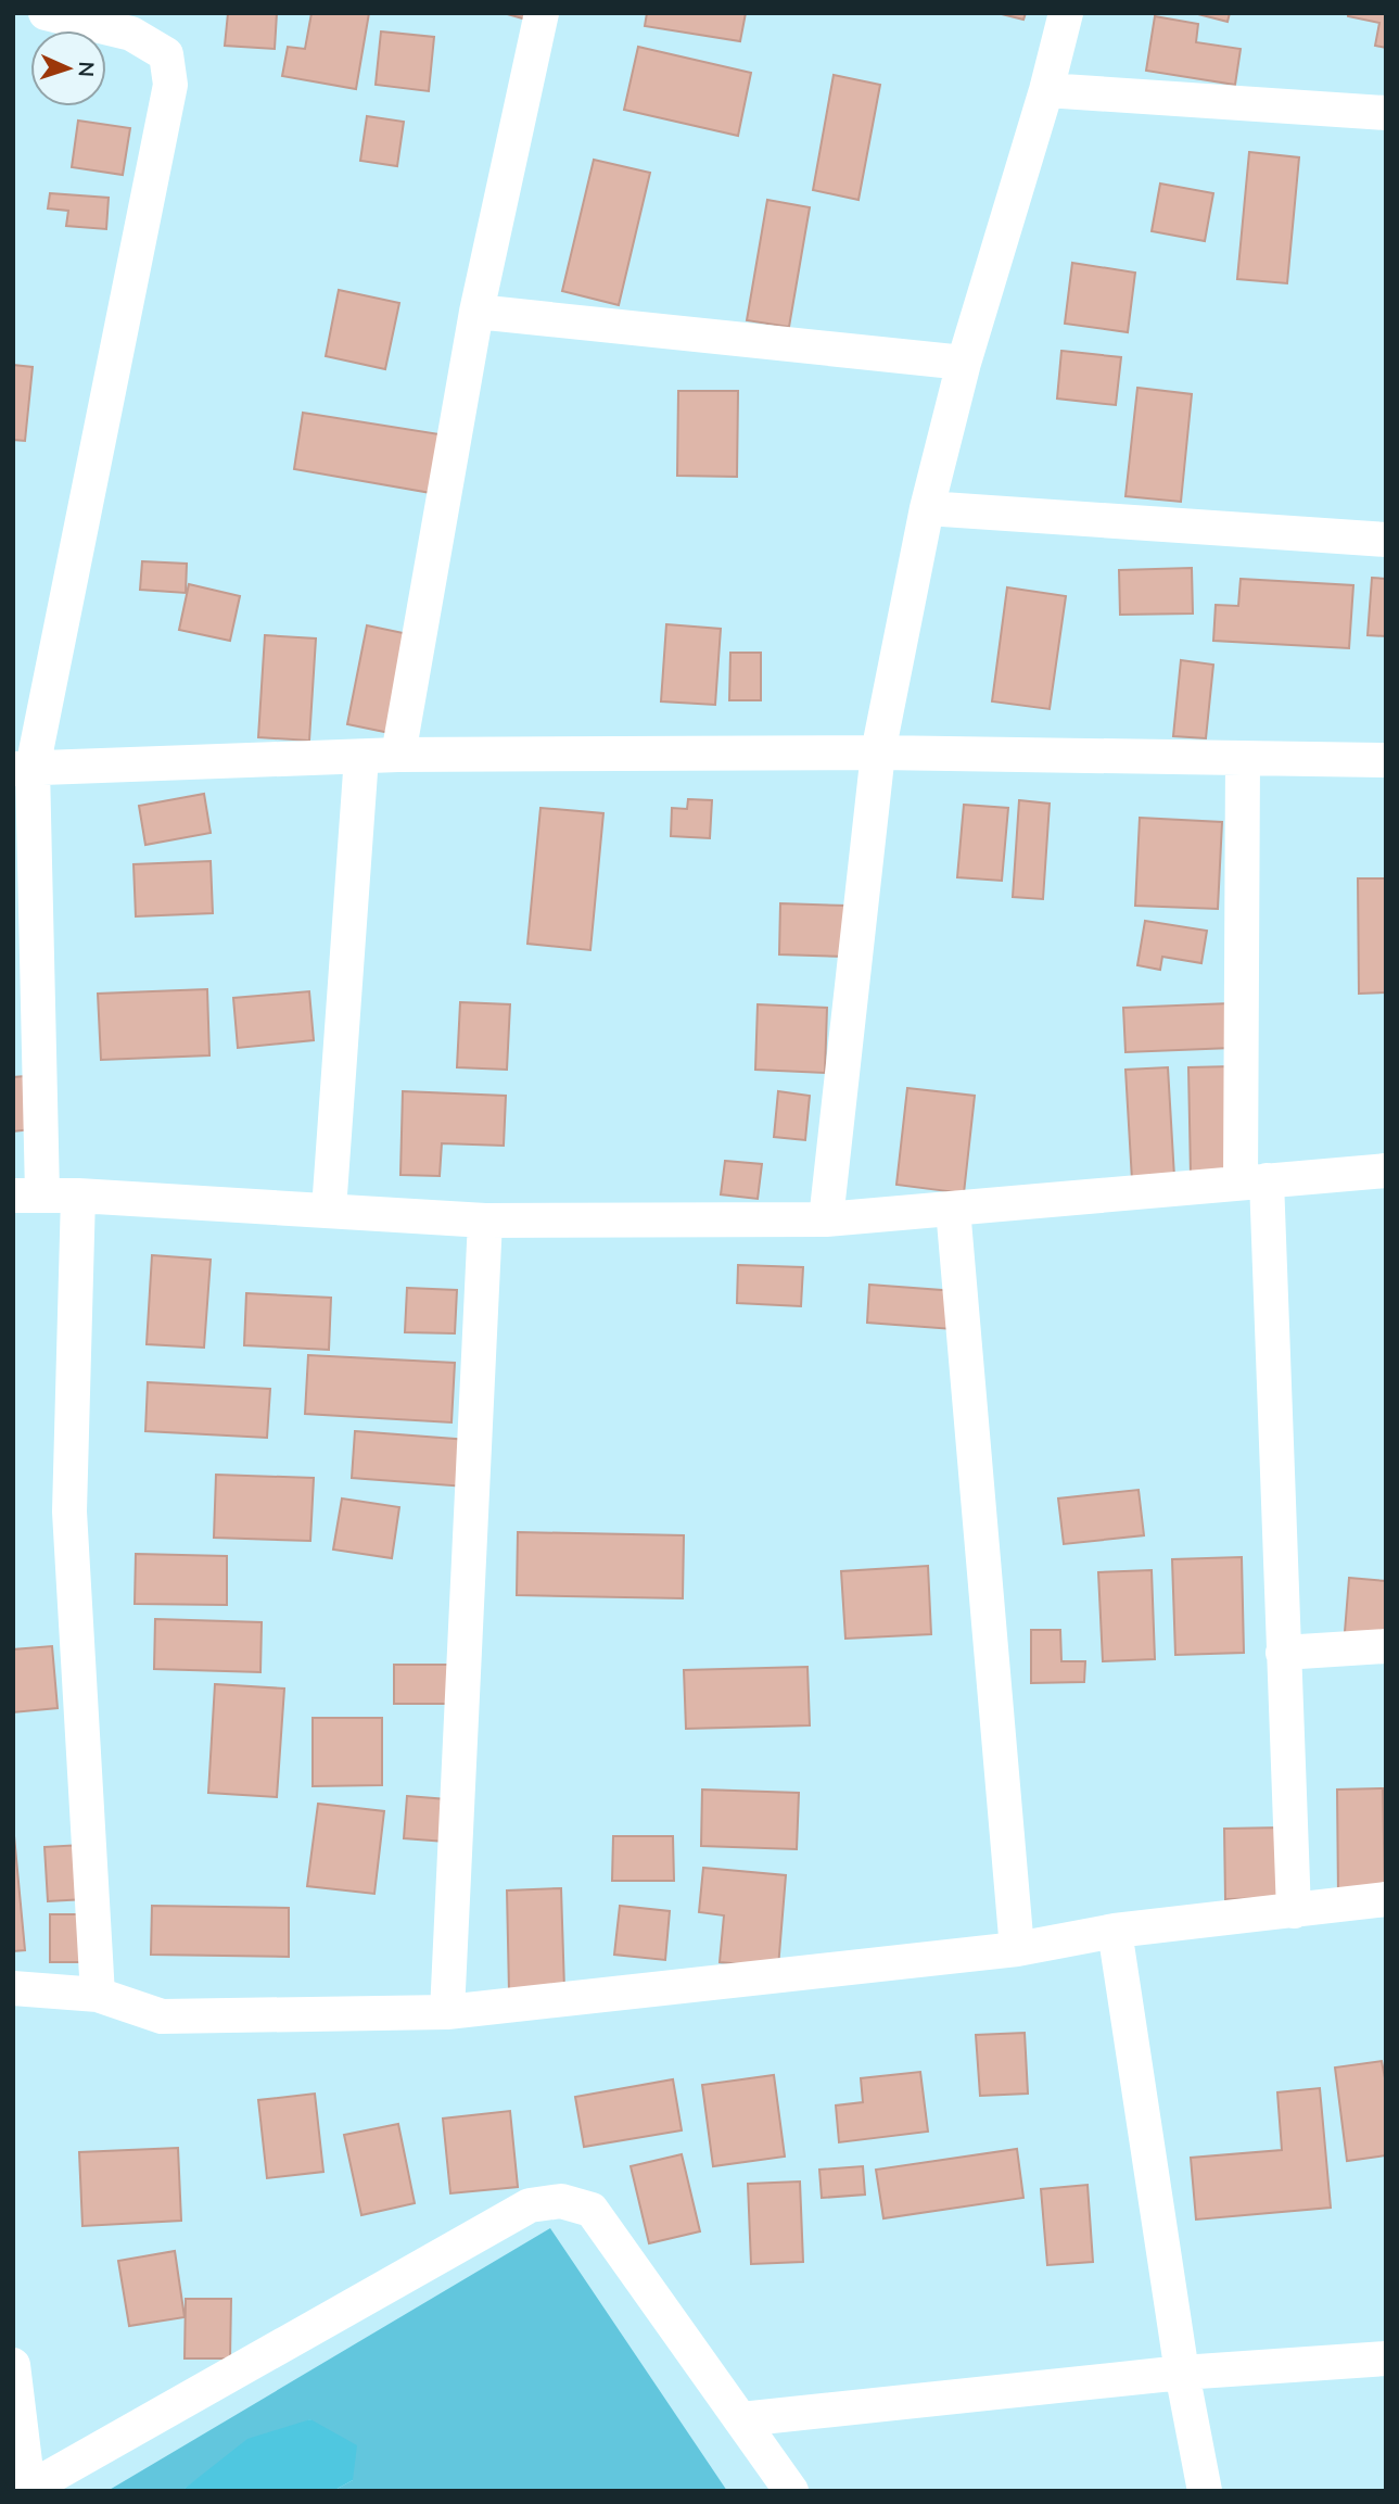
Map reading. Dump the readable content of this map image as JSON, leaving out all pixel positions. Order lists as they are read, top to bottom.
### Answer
{
  "north": "right"
}
